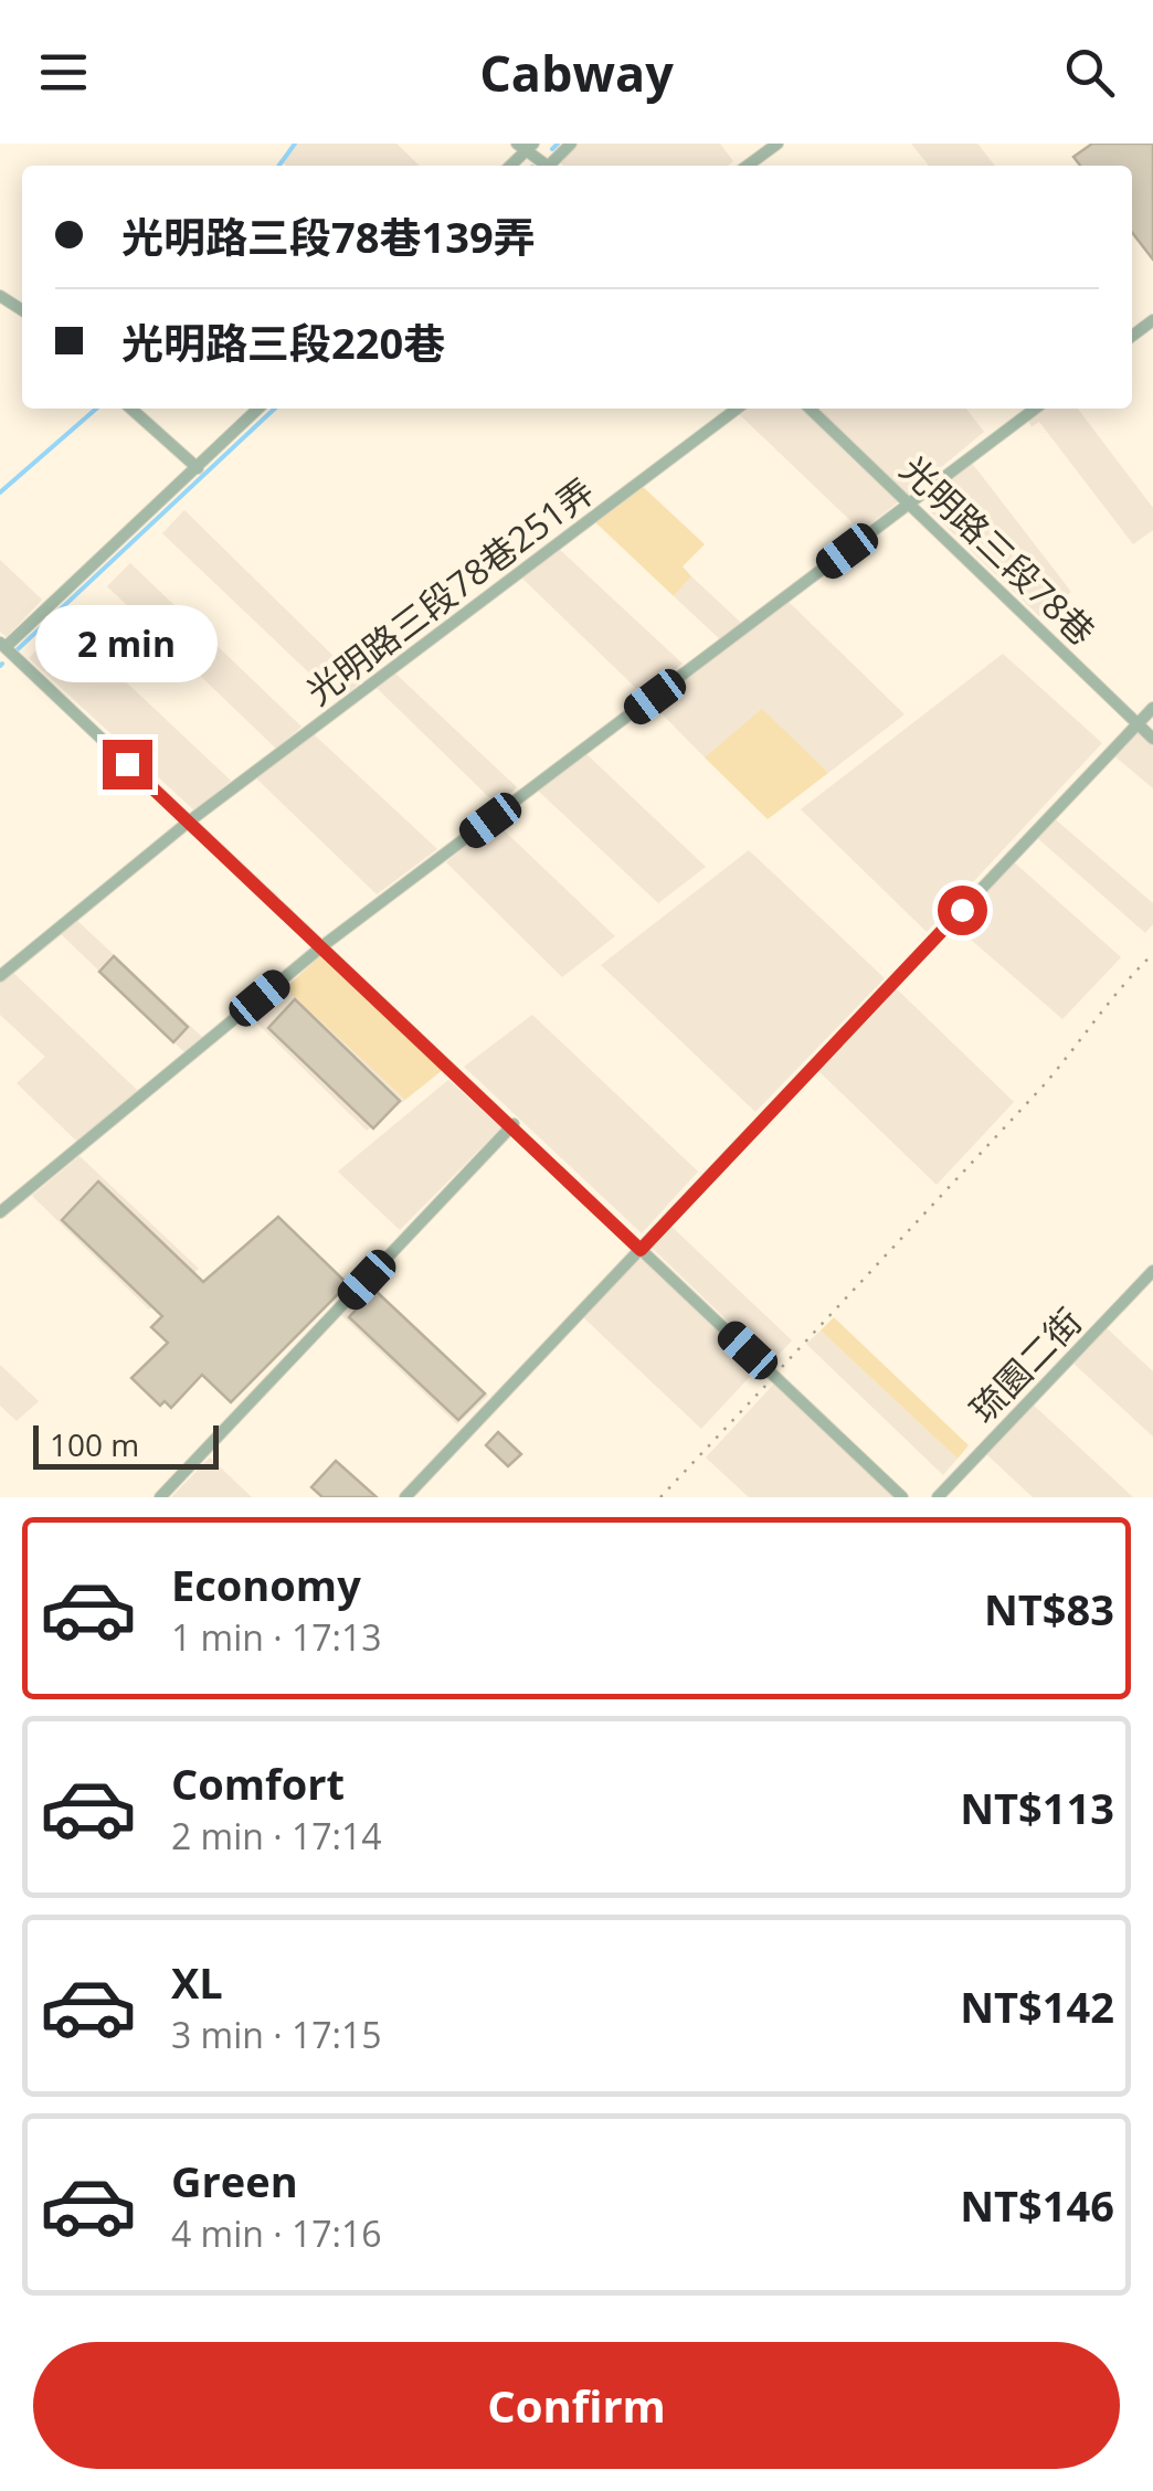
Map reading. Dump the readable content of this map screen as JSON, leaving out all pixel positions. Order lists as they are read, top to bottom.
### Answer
{
  "streets": {
    "street": ["光明路三段78巷", "光明路三段78巷251弄", "琉園二街"]
  },
  "scale_bar": "100 m",
  "page": {
    "header": "Cabway",
    "banner": ["光明路三段78巷139弄", "光明路三段220巷"],
    "bubble": "2 min",
    "scale": "100 m",
    "list": [
      {
        "name": "Economy",
        "note": "1 min · 17:13",
        "value": "NT$83"
      },
      {
        "name": "Comfort",
        "note": "2 min · 17:14",
        "value": "NT$113"
      },
      {
        "name": "XL",
        "note": "3 min · 17:15",
        "value": "NT$142"
      },
      {
        "name": "Green",
        "note": "4 min · 17:16",
        "value": "NT$146"
      }
    ],
    "buttons": "Confirm"
  }
}
